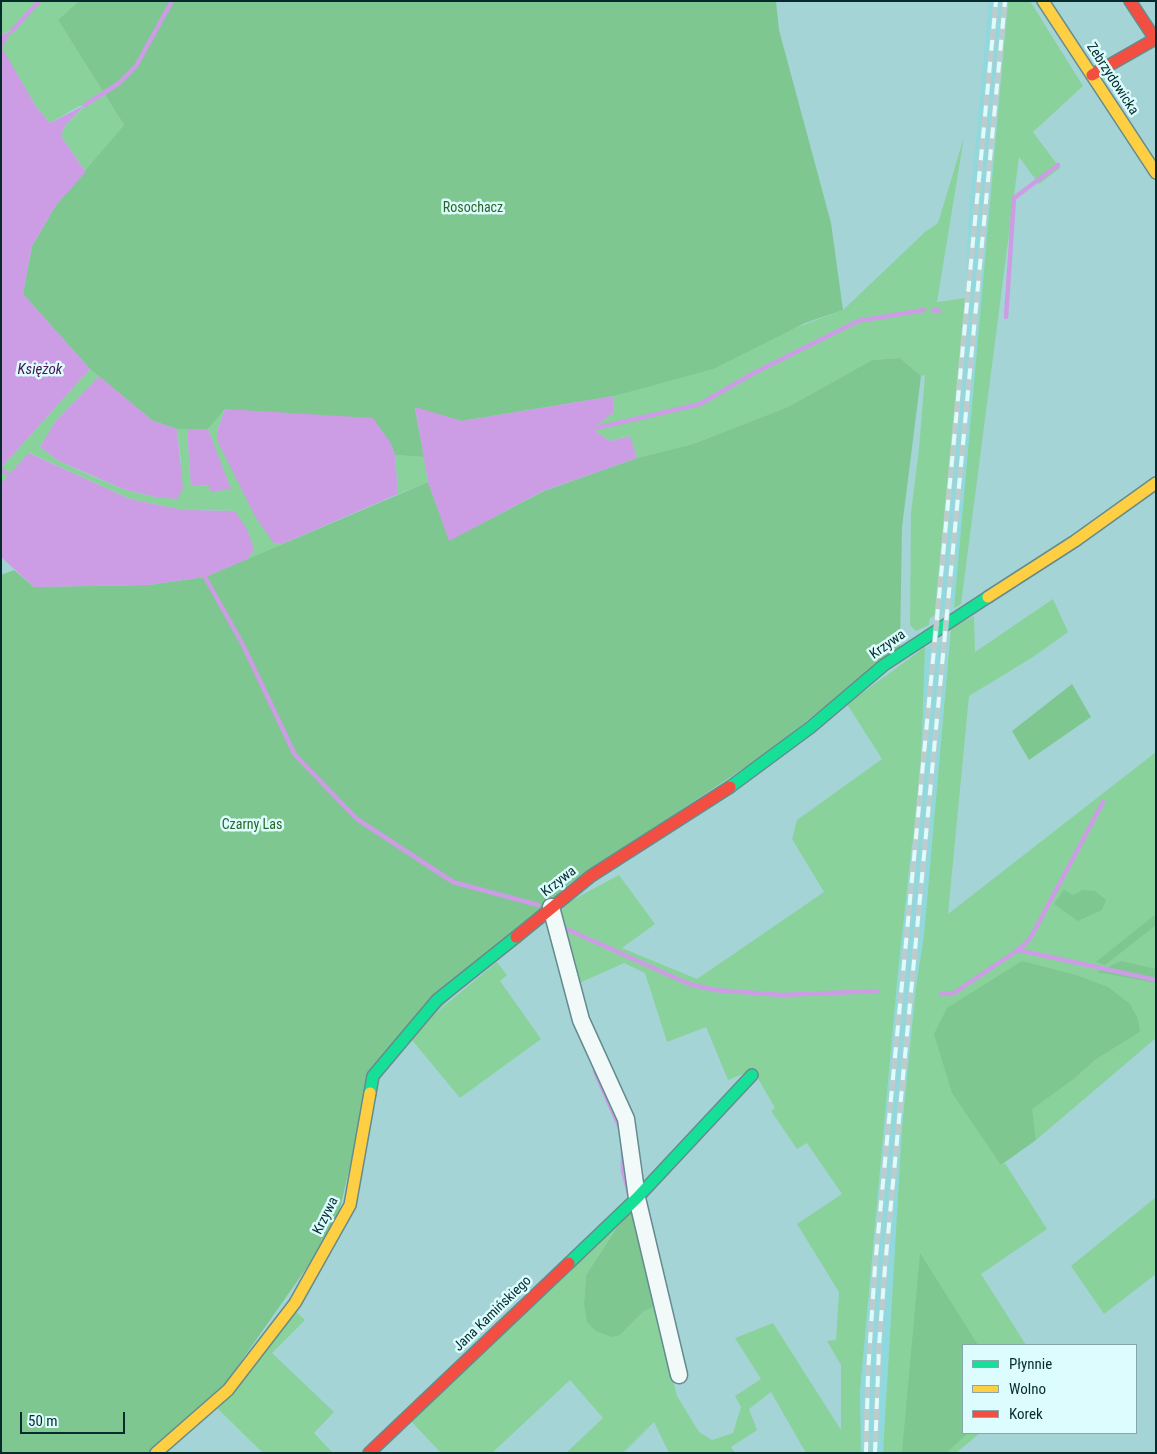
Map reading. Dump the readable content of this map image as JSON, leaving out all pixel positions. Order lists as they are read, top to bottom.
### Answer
{
  "streets": {
    "street": ["Zebrzydowicka", "Krzywa", "Jana Kamińskiego"]
  },
  "water": ["Księżok"],
  "parks": ["Rosochacz", "Czarny Las"],
  "legend": ["Płynnie", "Wolno", "Korek"],
  "scale_bar": "50 m"
}
